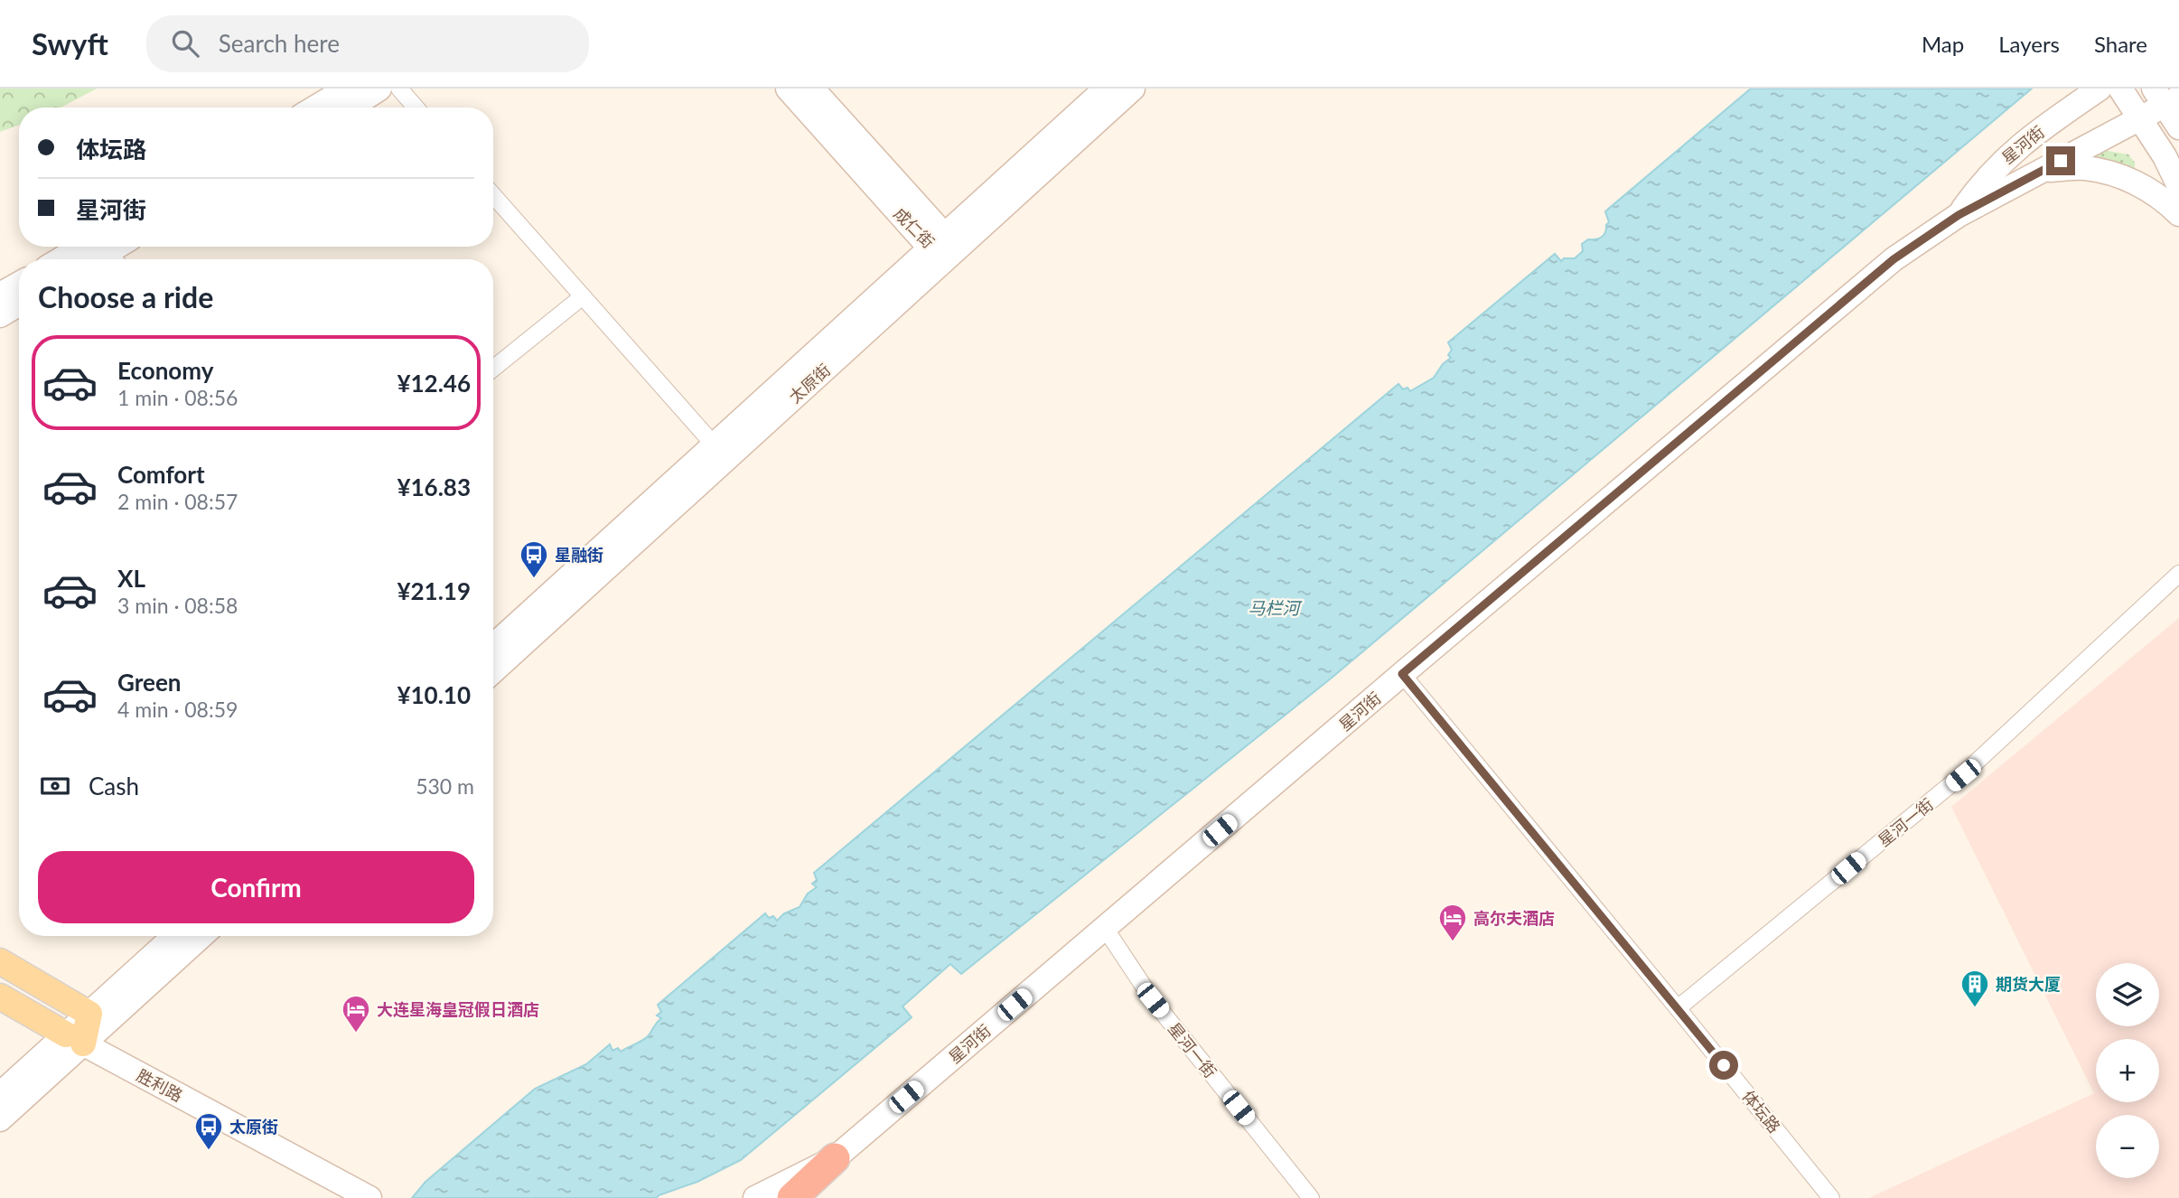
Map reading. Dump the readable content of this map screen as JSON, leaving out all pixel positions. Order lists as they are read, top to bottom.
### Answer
{
  "streets": {
    "main road": [
      "星河街",
      "成仁街",
      "太原街",
      "胜利路"
    ],
    "street": ["星河一街", "体坛路"]
  },
  "crossings": [
    ["星河街", "星河一街"],
    ["星河街", "体坛路"],
    ["成仁街", "太原街"],
    ["星河一街", "体坛路"]
  ],
  "water": ["马栏河"],
  "places": {
    "bus stop": ["星融街", "太原街"],
    "hotel": ["高尔夫酒店", "大连星海皇冠假日酒店"],
    "building": ["期货大厦"]
  },
  "page": {
    "header": "Swyft",
    "search": "Search here",
    "nav": ["Map", "Layers", "Share"],
    "banner": ["体坛路", "星河街"],
    "heading": "Choose a ride",
    "list": [
      {
        "name": "Economy",
        "note": "1 min · 08:56",
        "value": "¥12.46"
      },
      {
        "name": "Comfort",
        "note": "2 min · 08:57",
        "value": "¥16.83"
      },
      {
        "name": "XL",
        "note": "3 min · 08:58",
        "value": "¥21.19"
      },
      {
        "name": "Green",
        "note": "4 min · 08:59",
        "value": "¥10.10"
      }
    ],
    "pay": ["Cash", "530 m"],
    "buttons": "Confirm",
    "map_buttons": ["+", "−"]
  }
}
